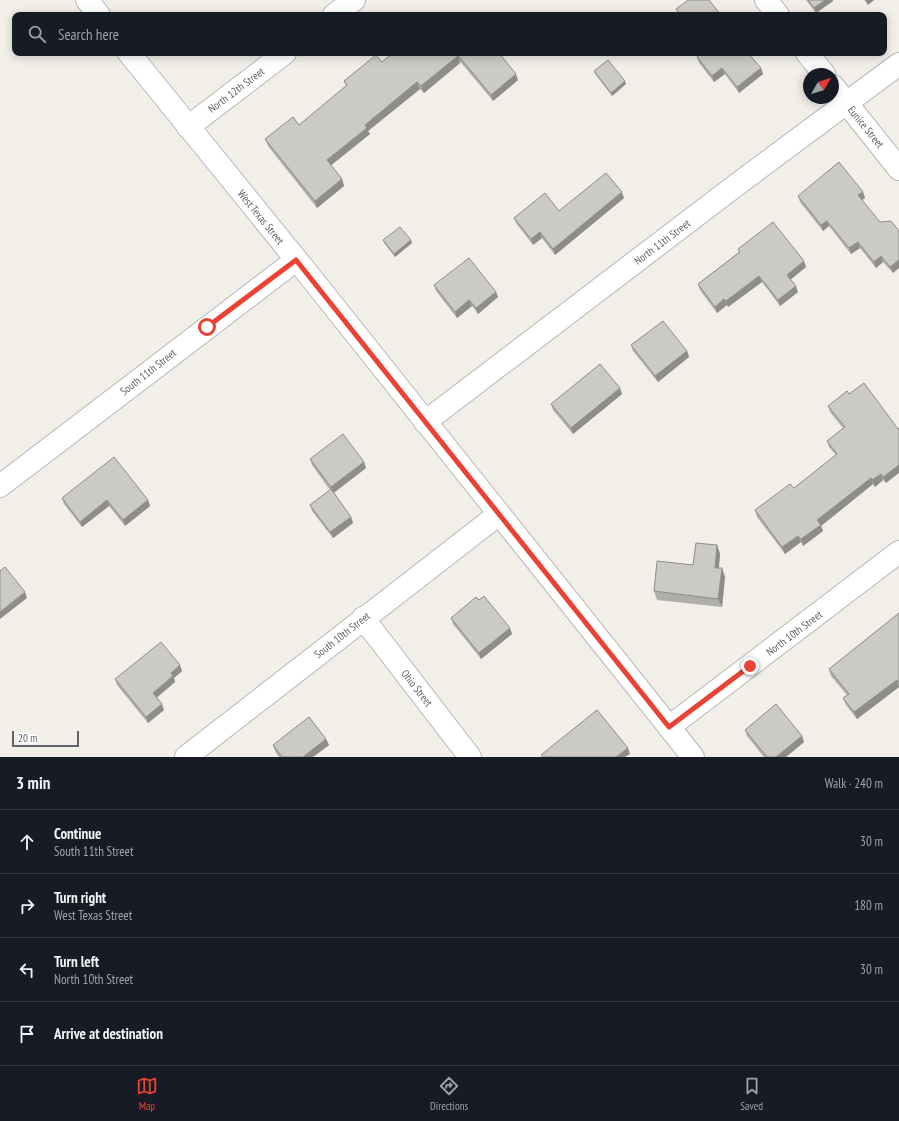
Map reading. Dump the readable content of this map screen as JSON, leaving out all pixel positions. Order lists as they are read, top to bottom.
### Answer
{
  "streets": {
    "street": [
      "North 12th Street",
      "Eunice Street",
      "West Texas Street",
      "North 11th Street",
      "South 11th Street",
      "North 10th Street",
      "South 10th Street",
      "Ohio Street"
    ]
  },
  "crossings": [
    ["North 12th Street", "West Texas Street"],
    ["Eunice Street", "North 11th Street"],
    ["West Texas Street", "North 11th Street"],
    ["West Texas Street", "South 11th Street"],
    ["West Texas Street", "North 10th Street"],
    ["West Texas Street", "South 10th Street"],
    ["South 10th Street", "Ohio Street"]
  ],
  "scale_bar": "20 m",
  "north": "top right",
  "page": {
    "search": "Search here",
    "scale": "20 m",
    "heading": ["3 min", "Walk · 240 m"],
    "list": [
      ["Continue", "South 11th Street", "30 m"],
      ["Turn right", "West Texas Street", "180 m"],
      ["Turn left", "North 10th Street", "30 m"],
      "Arrive at destination"
    ],
    "nav": ["Map", "Directions", "Saved"]
  }
}
